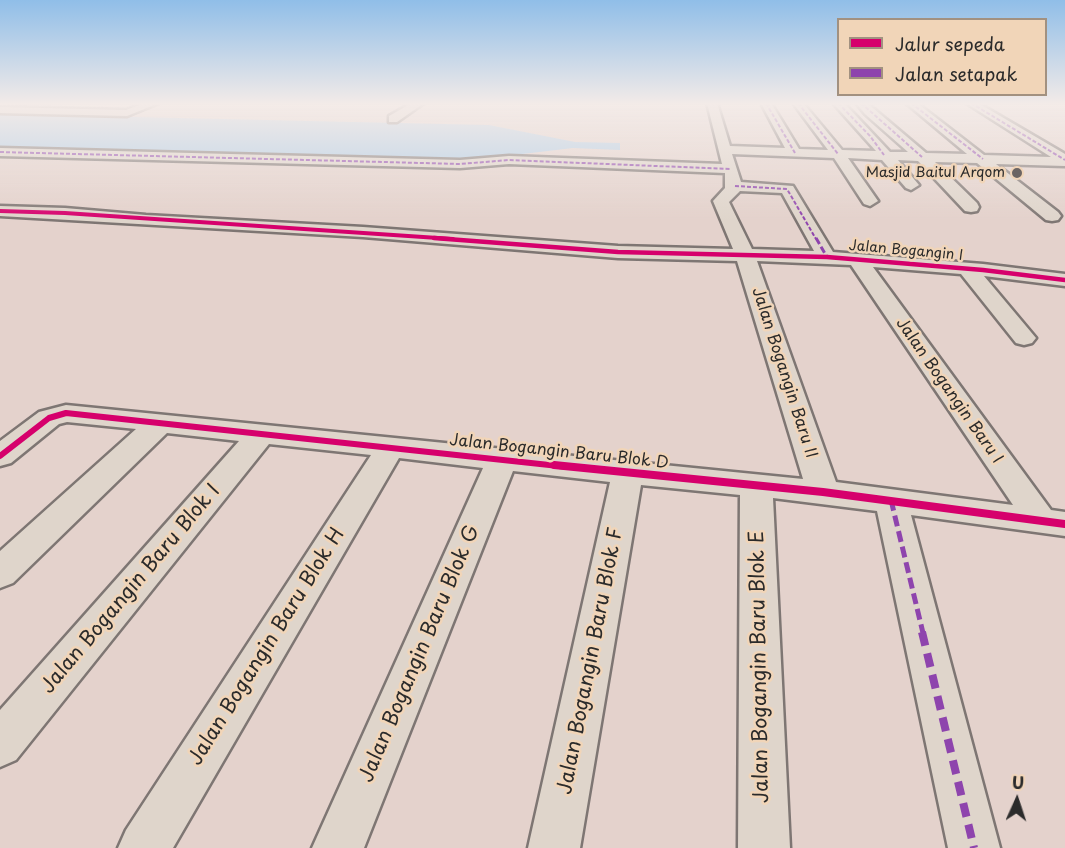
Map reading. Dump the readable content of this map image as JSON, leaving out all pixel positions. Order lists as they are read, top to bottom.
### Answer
{
  "streets": {
    "street": [
      "Jalan Bogangin I",
      "Jalan Bogangin Baru II",
      "Jalan Bogangin Baru I",
      "Jalan Bogangin Baru Blok D",
      "Jalan Bogangin Baru Blok I",
      "Jalan Bogangin Baru Blok H",
      "Jalan Bogangin Baru Blok G",
      "Jalan Bogangin Baru Blok F",
      "Jalan Bogangin Baru Blok E"
    ]
  },
  "crossings": [
    ["Jalan Bogangin I", "Jalan Bogangin Baru II"],
    ["Jalan Bogangin I", "Jalan Bogangin Baru I"],
    ["Jalan Bogangin Baru II", "Jalan Bogangin Baru Blok D"],
    ["Jalan Bogangin Baru I", "Jalan Bogangin Baru Blok D"],
    ["Jalan Bogangin Baru Blok D", "Jalan Bogangin Baru Blok I"],
    ["Jalan Bogangin Baru Blok D", "Jalan Bogangin Baru Blok H"],
    ["Jalan Bogangin Baru Blok D", "Jalan Bogangin Baru Blok G"],
    ["Jalan Bogangin Baru Blok D", "Jalan Bogangin Baru Blok F"],
    ["Jalan Bogangin Baru Blok D", "Jalan Bogangin Baru Blok E"]
  ],
  "places": ["Masjid Baitul Arqom"],
  "legend": ["Jalur sepeda", "Jalan setapak"],
  "north": "top"
}
